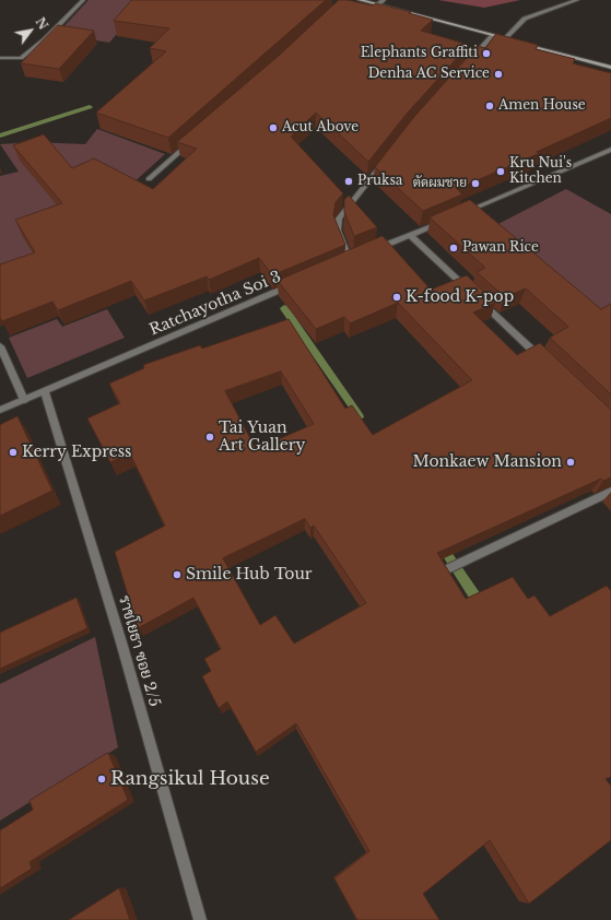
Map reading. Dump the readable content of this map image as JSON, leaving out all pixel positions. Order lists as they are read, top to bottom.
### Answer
{
  "streets": {
    "street": ["Ratchayotha Soi 3", "ราชโยธา ซอย 2/5"]
  },
  "crossings": [
    ["Ratchayotha Soi 3", "ราชโยธา ซอย 2/5"]
  ],
  "places": [
    "Elephants Graffiti",
    "Denha AC Service",
    "Amen House",
    "Acut Above",
    "Kru Nui's Kitchen",
    "Pruksa",
    "ตัดผมชาย",
    "Pawan Rice",
    "K-food K-pop",
    "Tai Yuan Art Gallery",
    "Kerry Express",
    "Monkaew Mansion",
    "Smile Hub Tour",
    "Rangsikul House"
  ],
  "north": "top right"
}
